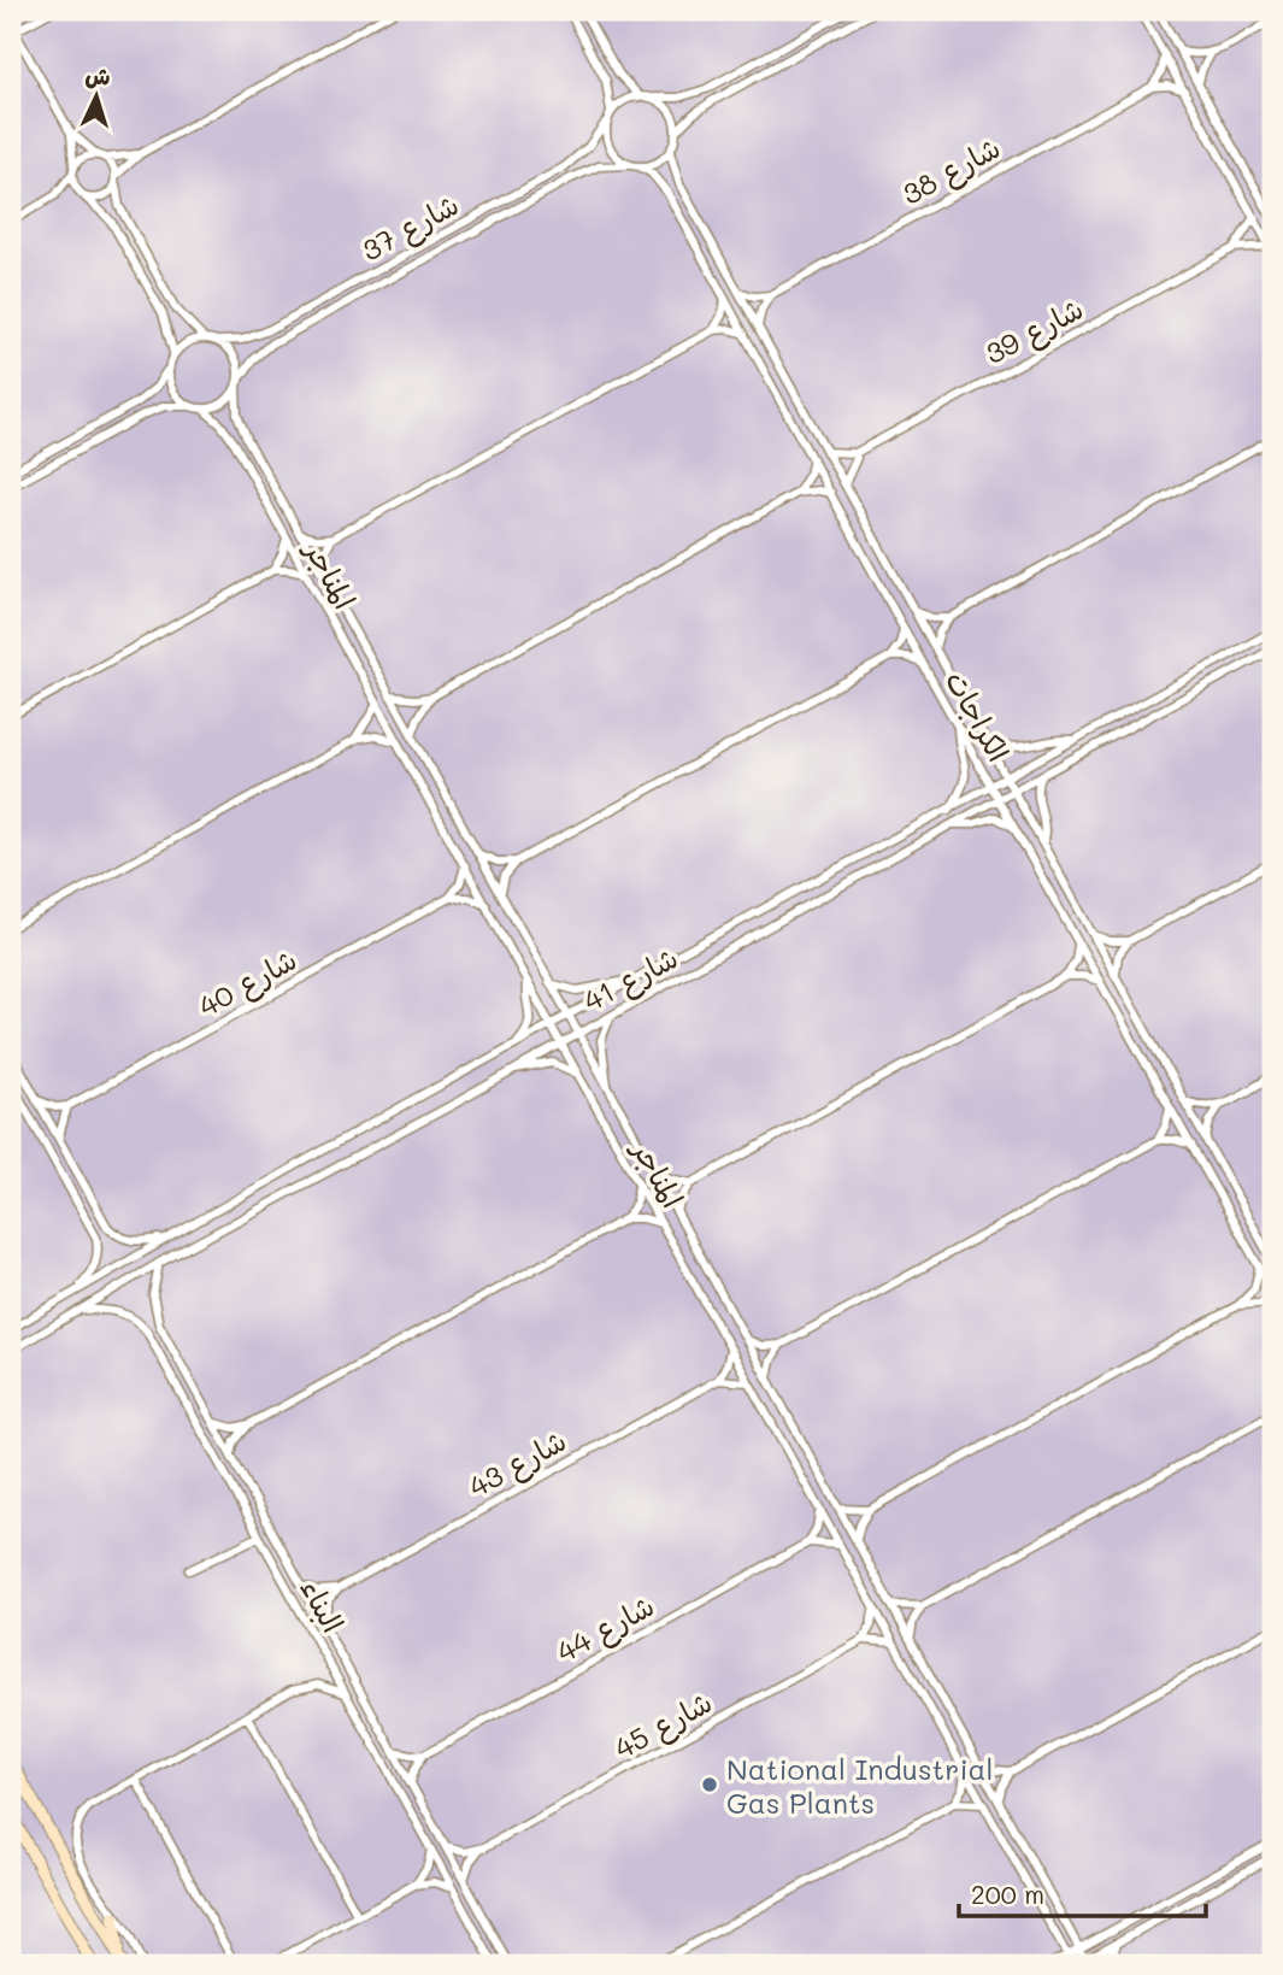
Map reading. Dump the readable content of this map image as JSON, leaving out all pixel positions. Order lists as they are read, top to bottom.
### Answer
{
  "streets": {
    "street": [
      "شارع 38",
      "شارع 37",
      "شارع 39",
      "المناجر",
      "الكراجات",
      "شارع 41",
      "شارع 40",
      "شارع 43",
      "البناء",
      "شارع 44",
      "شارع 45"
    ]
  },
  "crossings": [
    ["شارع 37", "المناجر"],
    ["شارع 37", "الكراجات"],
    ["المناجر", "شارع 41"],
    ["الكراجات", "شارع 41"],
    ["شارع 41", "البناء"],
    ["البناء", "شارع 45"]
  ],
  "places": ["National Industrial Gas Plants"],
  "scale_bar": "200 m",
  "north": "top"
}
